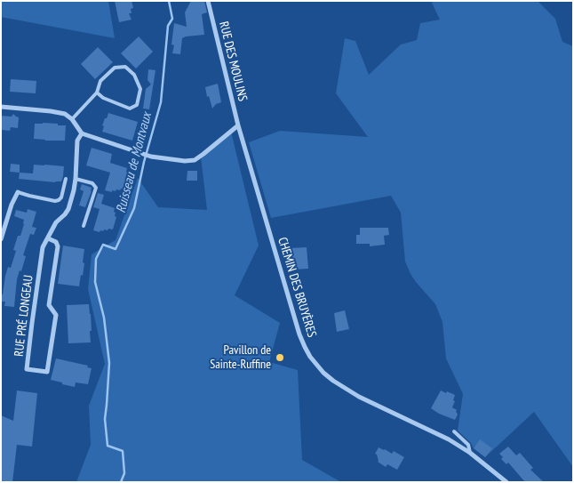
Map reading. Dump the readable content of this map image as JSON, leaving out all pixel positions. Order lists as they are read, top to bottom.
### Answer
{
  "streets": {
    "street": ["RUE DES MOULINS", "CHEMIN DES BRUYÈRES", "RUE PRÉ LONGEAU"]
  },
  "crossings": [
    ["RUE DES MOULINS", "CHEMIN DES BRUYÈRES"]
  ],
  "water": ["Ruisseau de Montvaux"],
  "places": ["Pavillon de Sainte-Ruffine"]
}
